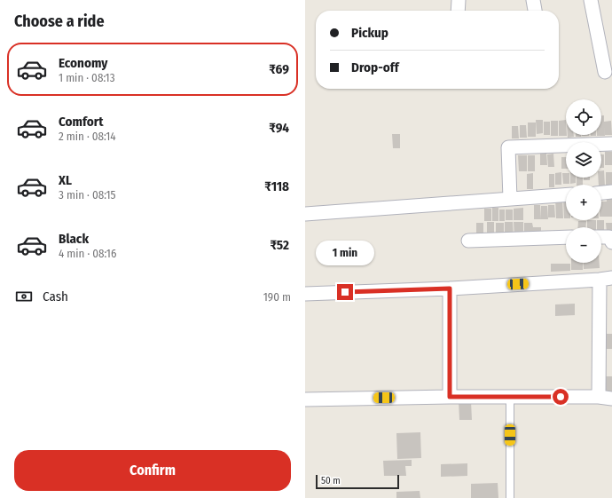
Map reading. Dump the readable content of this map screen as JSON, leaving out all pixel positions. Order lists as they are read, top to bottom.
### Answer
{
  "scale_bar": "50 m",
  "page": {
    "heading": "Choose a ride",
    "banner": ["Pickup", "Drop-off"],
    "list": [
      {
        "name": "Economy",
        "note": "1 min · 08:13",
        "value": "₹69"
      },
      {
        "name": "Comfort",
        "note": "2 min · 08:14",
        "value": "₹94"
      },
      {
        "name": "XL",
        "note": "3 min · 08:15",
        "value": "₹118"
      },
      {
        "name": "Black",
        "note": "4 min · 08:16",
        "value": "₹52"
      }
    ],
    "map_buttons": ["+", "−"],
    "bubble": "1 min",
    "pay": ["Cash", "190 m"],
    "buttons": "Confirm",
    "scale": "50 m"
  }
}
